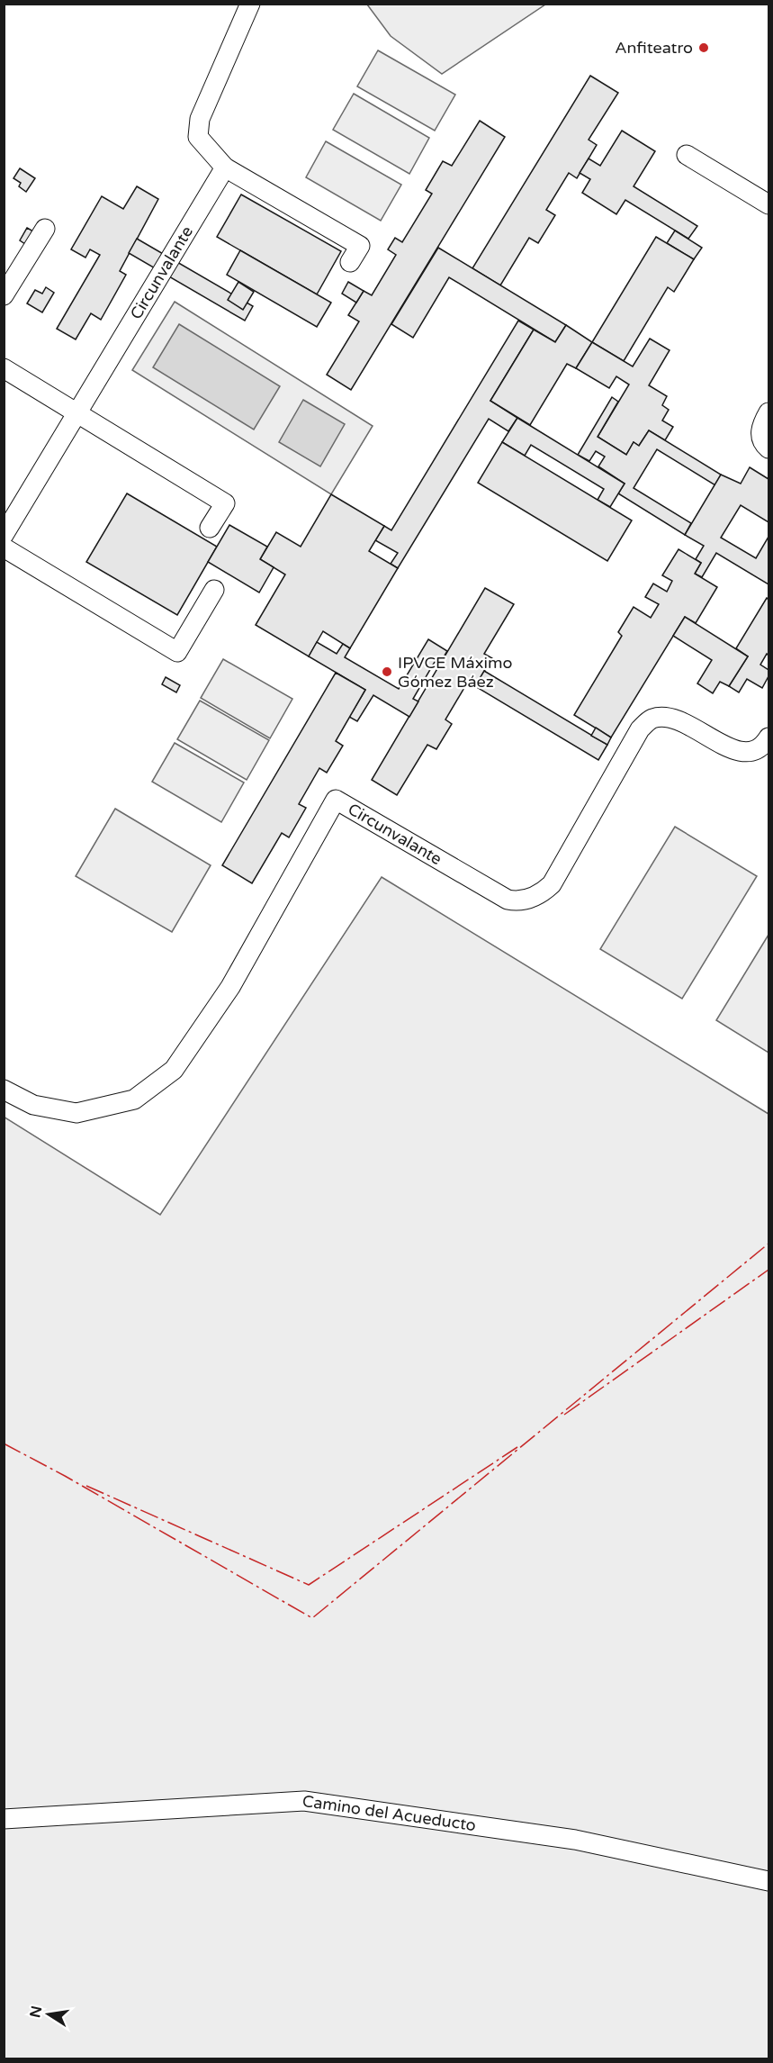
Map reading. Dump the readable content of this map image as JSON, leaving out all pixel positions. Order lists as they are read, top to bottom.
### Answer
{
  "streets": {
    "street": ["Circunvalante", "Camino del Acueducto"]
  },
  "places": ["Anfiteatro", "IPVCE Máximo Gómez Báez"],
  "north": "left"
}
